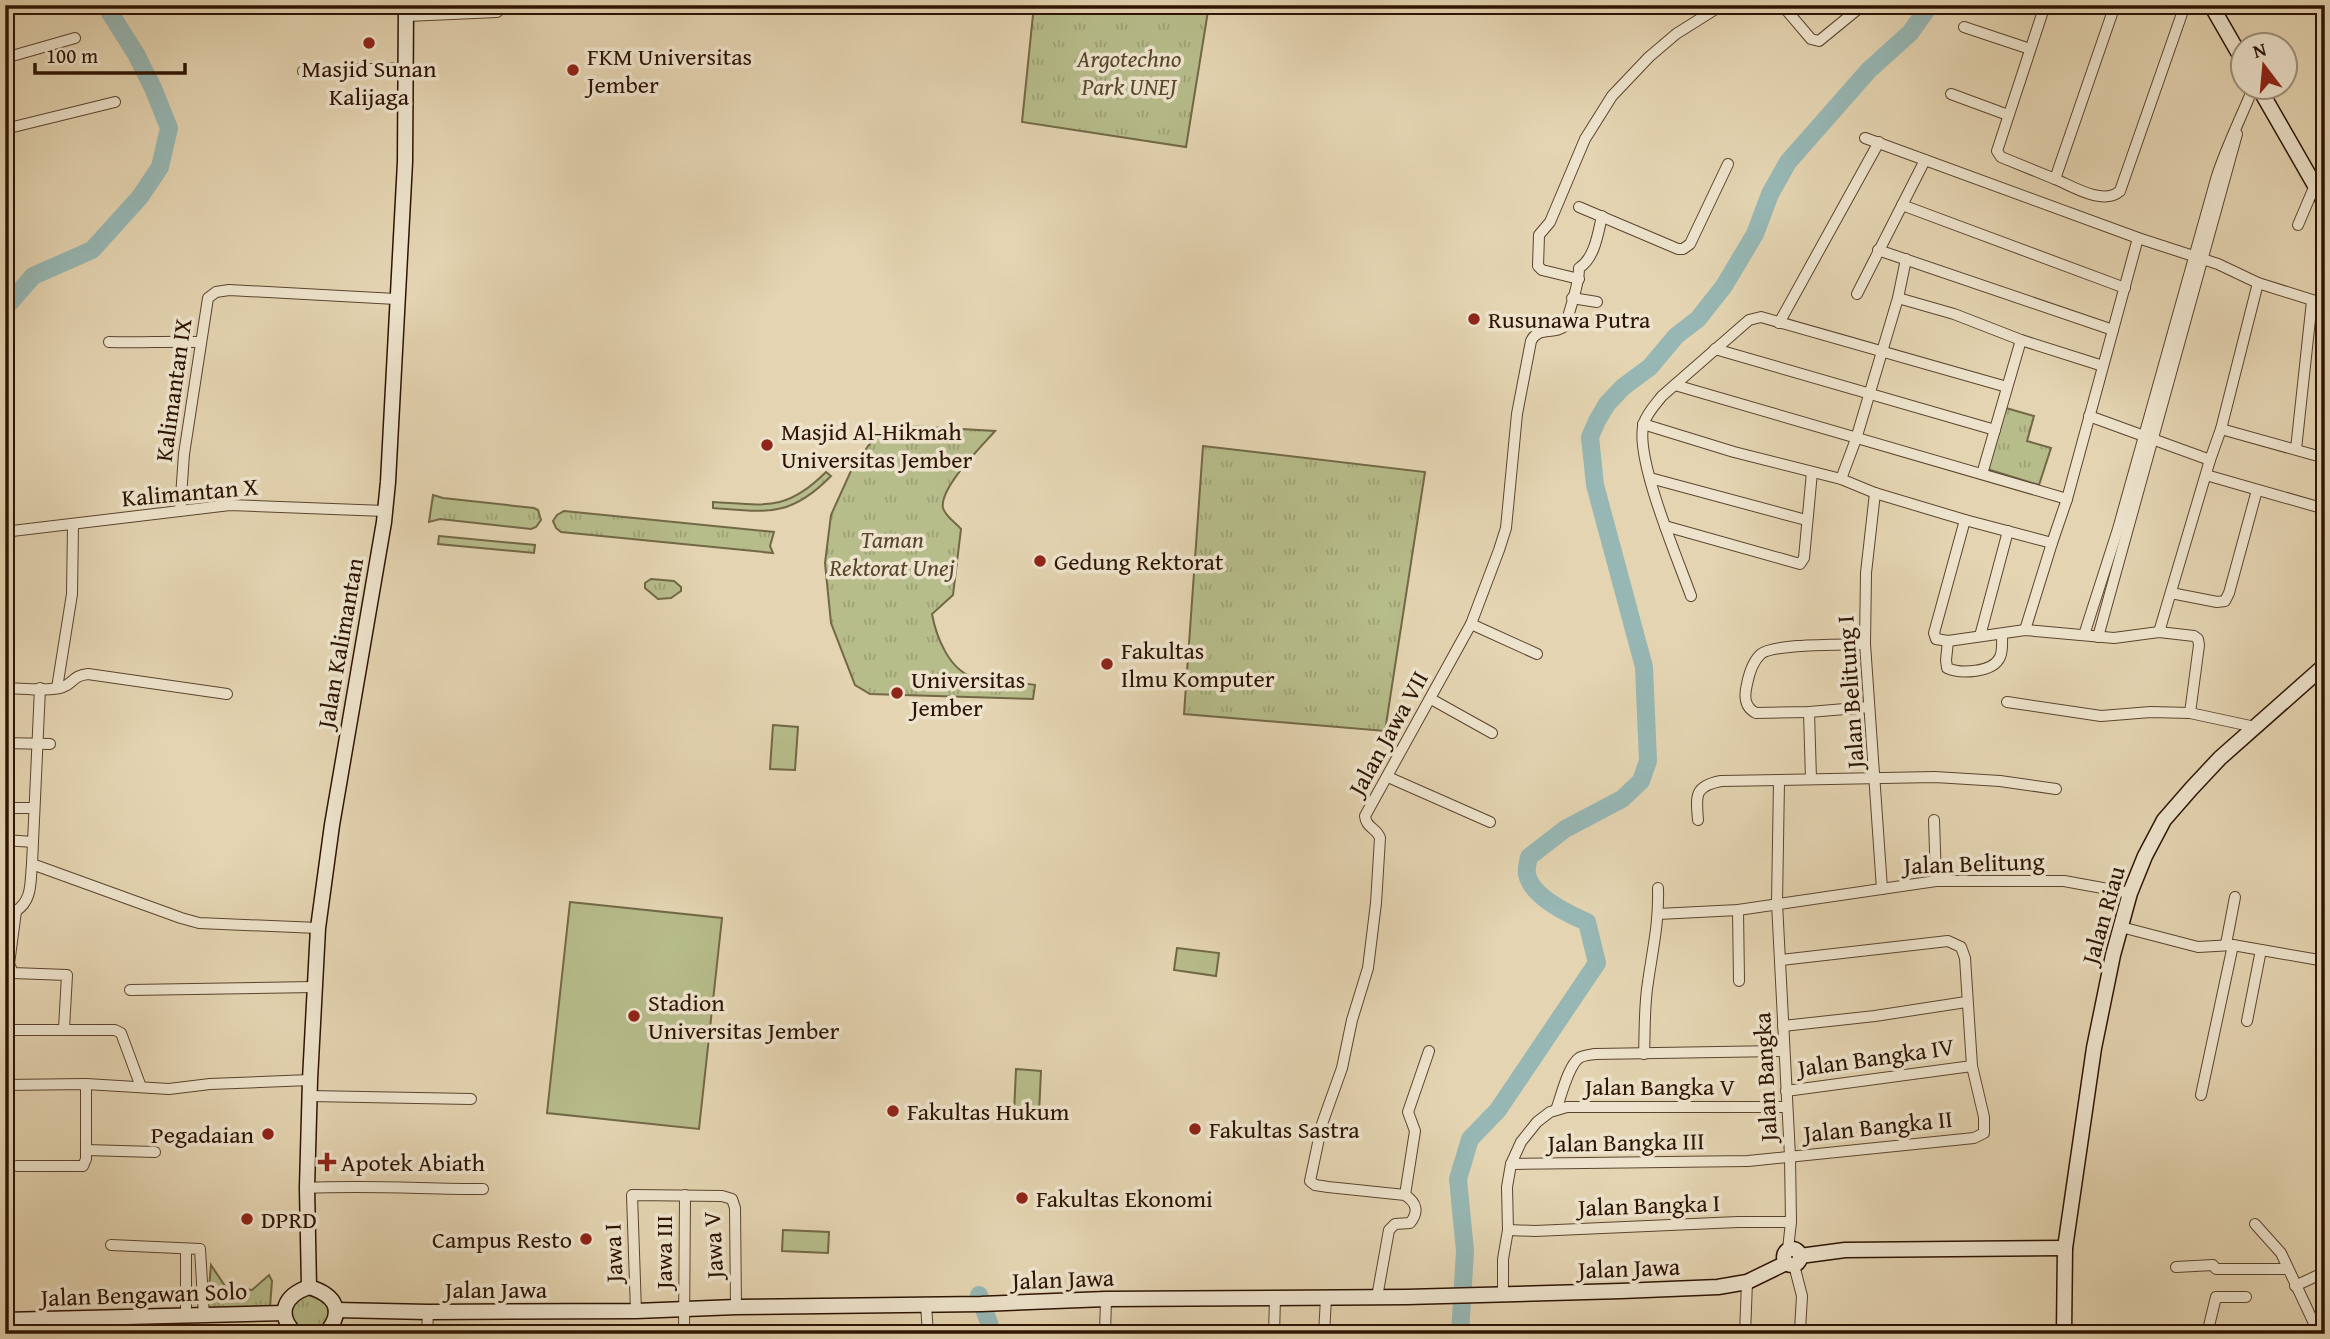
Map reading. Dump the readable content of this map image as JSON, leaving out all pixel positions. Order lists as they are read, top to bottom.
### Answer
{
  "streets": {
    "main road": [
      "Jalan Kalimantan",
      "Jalan Riau",
      "Jalan Jawa",
      "Jalan Bengawan Solo"
    ],
    "street": [
      "Kalimantan IX",
      "Kalimantan X",
      "Jalan Belitung I",
      "Jalan Jawa VII",
      "Jalan Belitung",
      "Jalan Bangka IV",
      "Jalan Bangka",
      "Jalan Bangka V",
      "Jalan Bangka II",
      "Jalan Bangka III",
      "Jalan Bangka I",
      "Jawa V",
      "Jawa III",
      "Jawa I"
    ]
  },
  "crossings": [
    ["Kalimantan IX", "Kalimantan X"],
    ["Kalimantan IX", "Jalan Kalimantan"],
    ["Kalimantan X", "Jalan Kalimantan"],
    ["Jalan Belitung I", "Jalan Belitung"],
    ["Jalan Belitung", "Jalan Riau"],
    ["Jalan Belitung", "Jalan Bangka"],
    ["Jalan Riau", "Jalan Jawa"],
    ["Jalan Bangka IV", "Jalan Bangka"],
    ["Jalan Bangka IV", "Jalan Bangka II"],
    ["Jalan Bangka", "Jalan Bangka V"],
    ["Jalan Bangka", "Jalan Bangka II"],
    ["Jalan Bangka", "Jalan Bangka III"],
    ["Jalan Bangka", "Jalan Bangka I"],
    ["Jalan Bangka", "Jalan Jawa"],
    ["Jalan Bangka V", "Jalan Bangka III"],
    ["Jalan Bangka II", "Jalan Bangka III"],
    ["Jawa V", "Jawa III"],
    ["Jawa V", "Jawa I"],
    ["Jawa V", "Jalan Jawa"],
    ["Jawa III", "Jawa I"],
    ["Jawa III", "Jalan Jawa"],
    ["Jawa I", "Jalan Jawa"]
  ],
  "parks": ["Argotechno Park UNEJ", "Taman Rektorat Unej"],
  "places": {
    "other": [
      "Masjid Sunan Kalijaga",
      "FKM Universitas Jember",
      "Rusunawa Putra",
      "Masjid Al-Hikmah Universitas Jember",
      "Gedung Rektorat",
      "Fakultas Ilmu Komputer",
      "Universitas Jember",
      "Stadion Universitas Jember",
      "Fakultas Hukum",
      "Fakultas Sastra",
      "Pegadaian",
      "Fakultas Ekonomi",
      "DPRD",
      "Campus Resto"
    ],
    "health": ["Apotek Abiath"]
  },
  "scale_bar": "100 m",
  "north": "top"
}
